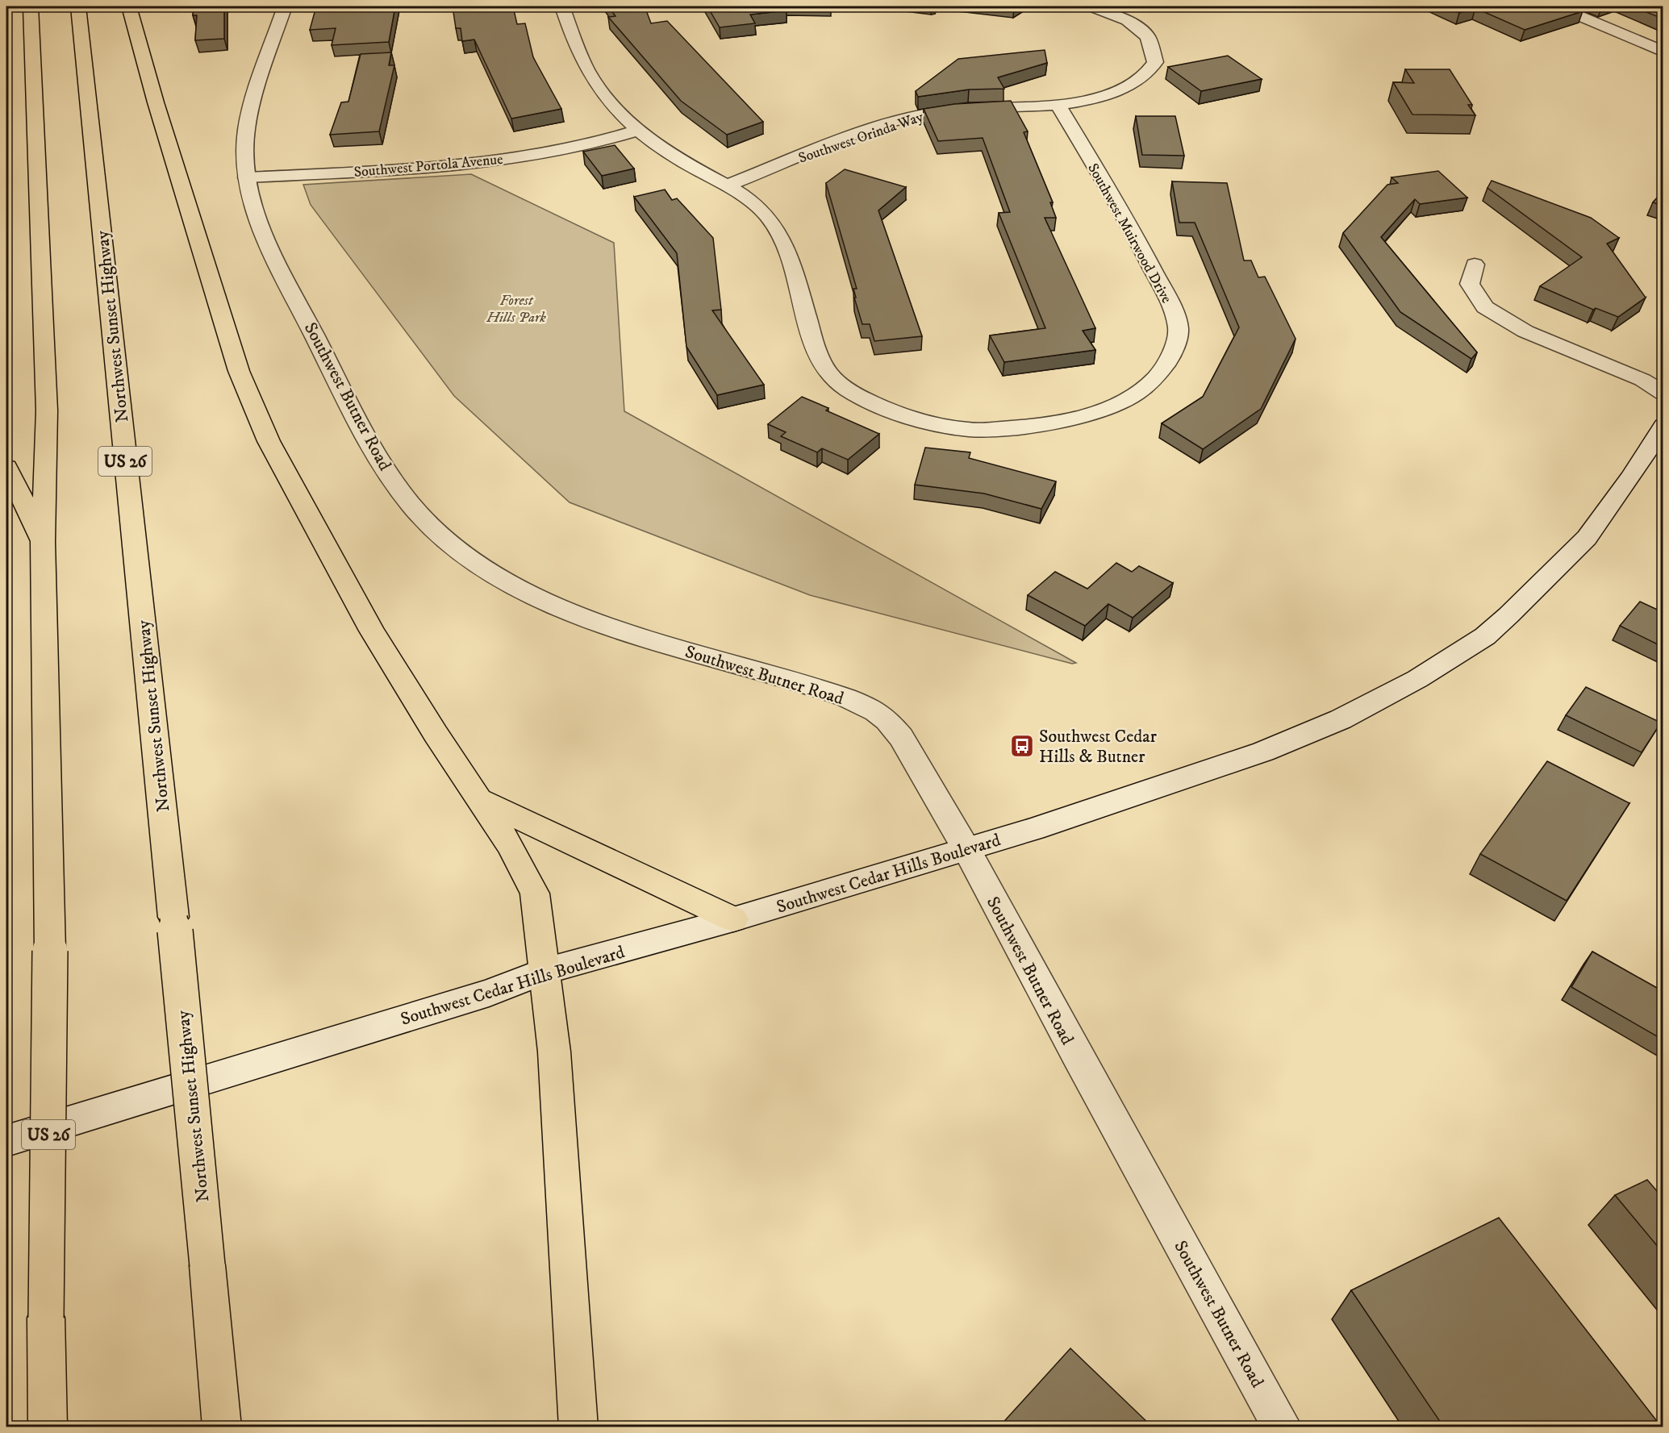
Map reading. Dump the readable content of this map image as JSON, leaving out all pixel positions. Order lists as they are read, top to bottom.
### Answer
{
  "streets": {
    "highway": ["Northwest Sunset Highway", "US 26"],
    "street": [
      "Southwest Orinda Way",
      "Southwest Portola Avenue",
      "Southwest Muirwood Drive",
      "Southwest Butner Road",
      "Southwest Cedar Hills Boulevard"
    ]
  },
  "crossings": [
    ["Southwest Orinda Way", "Southwest Muirwood Drive"],
    ["Southwest Portola Avenue", "Southwest Muirwood Drive"],
    ["Southwest Portola Avenue", "Southwest Butner Road"],
    ["Southwest Butner Road", "Southwest Cedar Hills Boulevard"]
  ],
  "parks": ["Forest Hills Park"],
  "places": {
    "bus stop": ["Southwest Cedar Hills & Butner"]
  }
}
